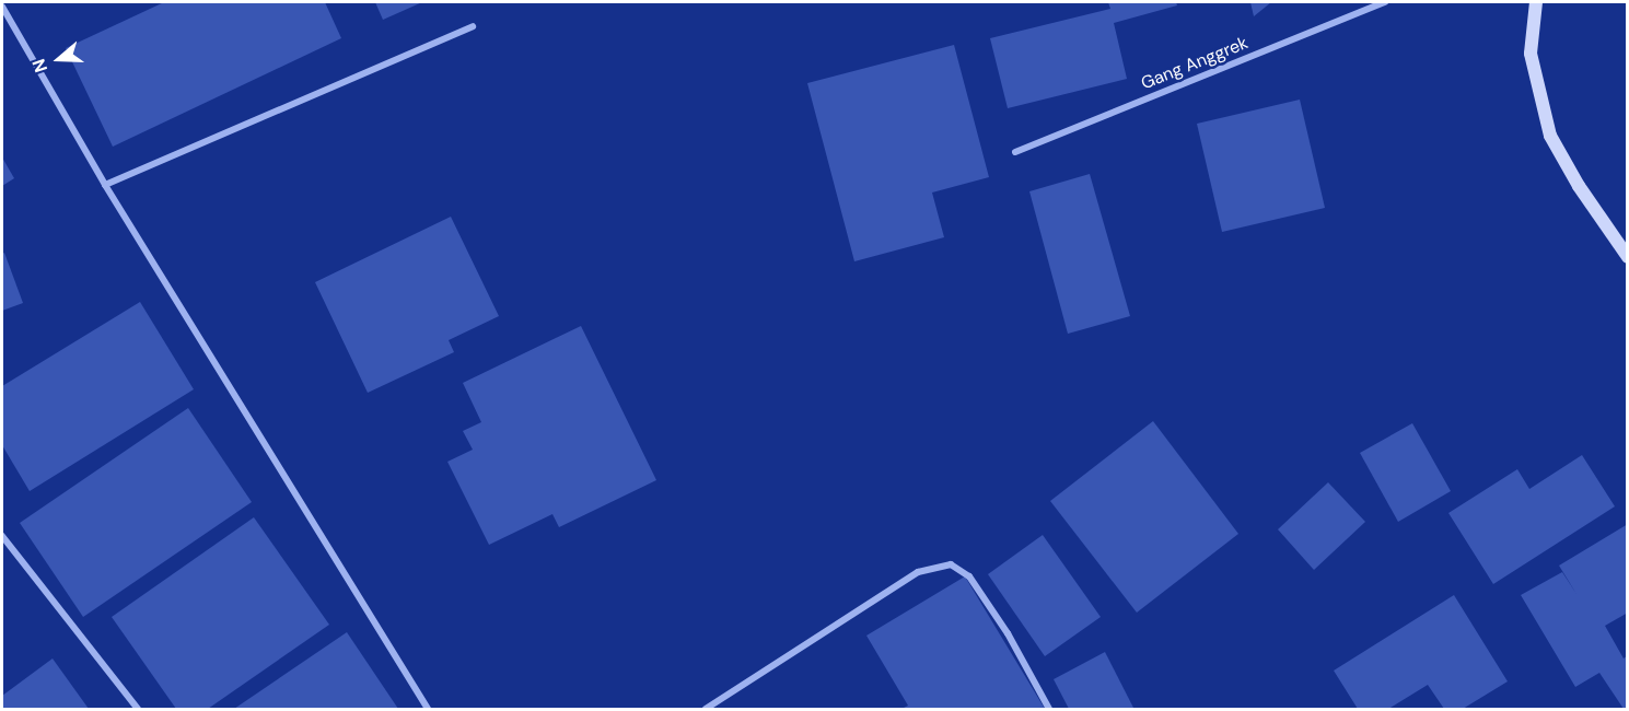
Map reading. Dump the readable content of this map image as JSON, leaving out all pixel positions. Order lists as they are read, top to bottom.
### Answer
{
  "streets": {
    "street": ["Gang Anggrek"]
  },
  "north": "left"
}
